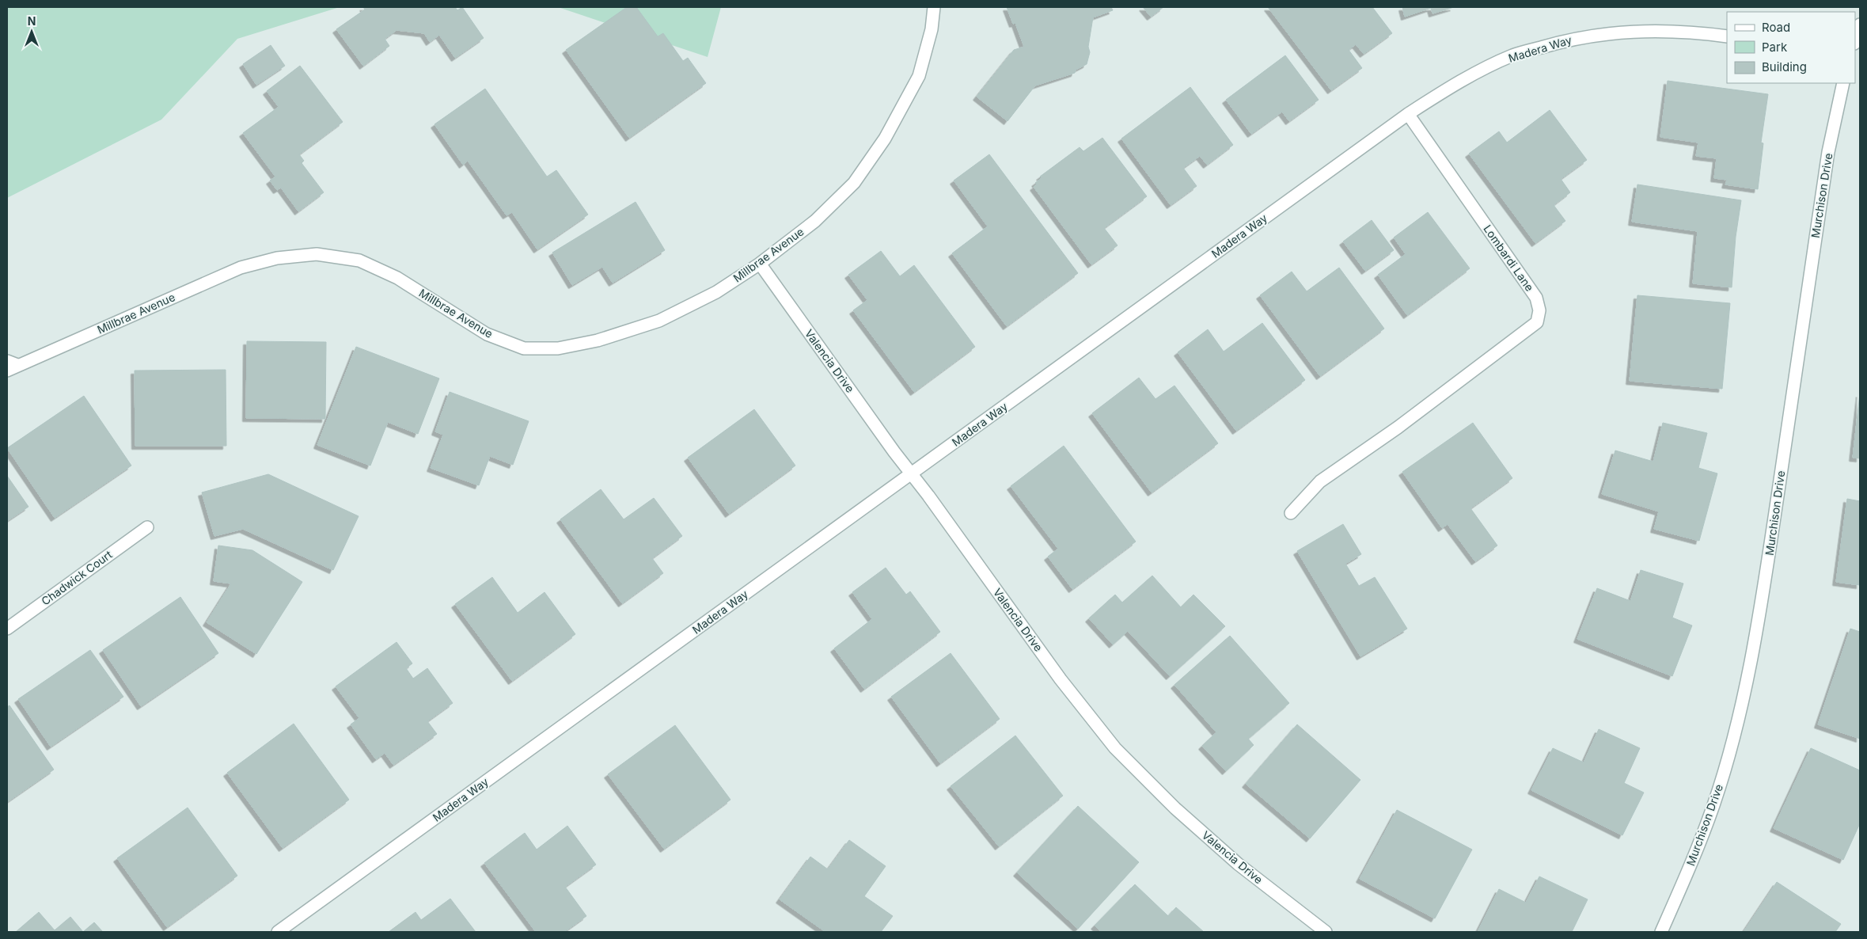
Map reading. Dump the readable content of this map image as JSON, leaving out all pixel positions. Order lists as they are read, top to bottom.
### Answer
{
  "streets": {
    "street": [
      "Madera Way",
      "Murchison Drive",
      "Millbrae Avenue",
      "Lombardi Lane",
      "Valencia Drive",
      "Chadwick Court"
    ]
  },
  "crossings": [
    ["Madera Way", "Lombardi Lane"],
    ["Madera Way", "Valencia Drive"],
    ["Millbrae Avenue", "Valencia Drive"]
  ],
  "legend": ["Road", "Park", "Building"],
  "north": "top"
}
